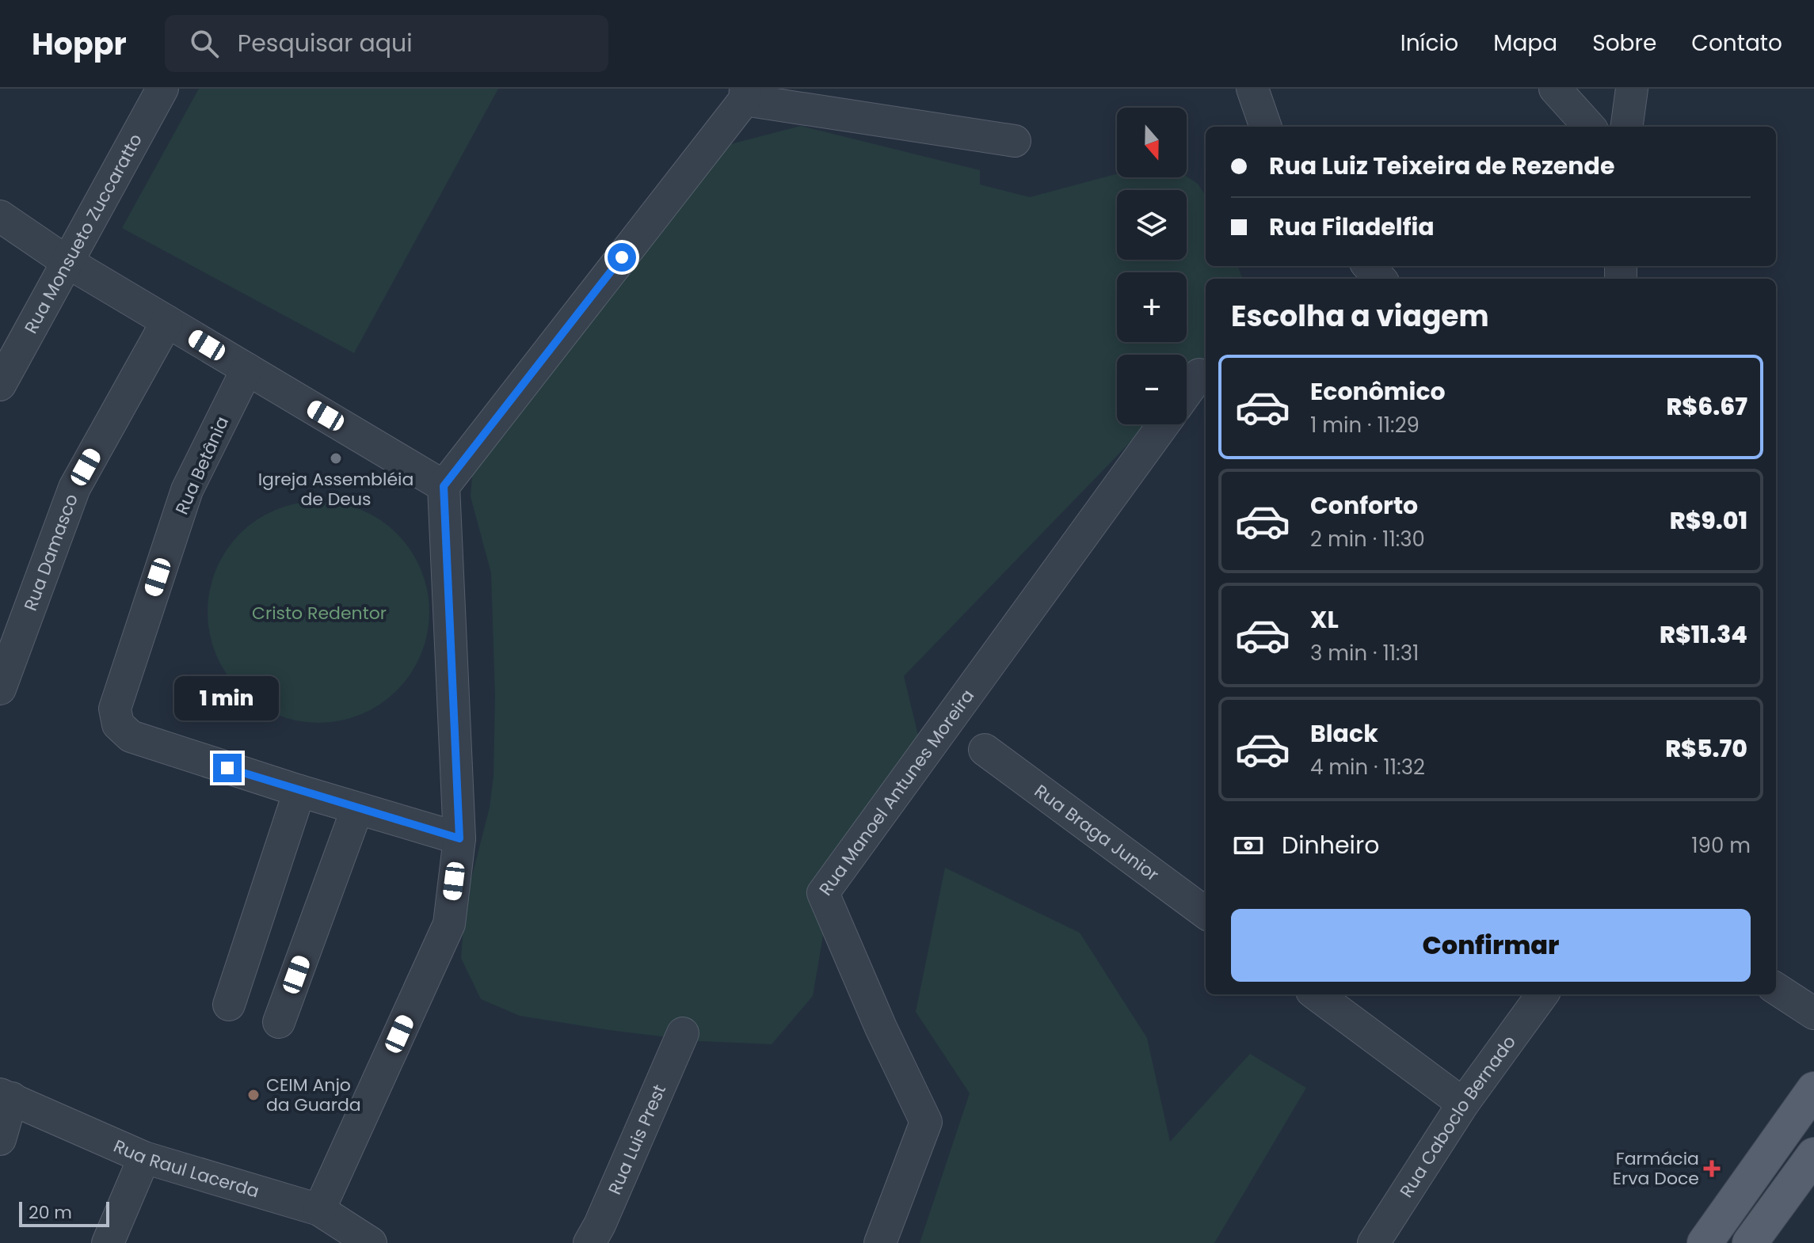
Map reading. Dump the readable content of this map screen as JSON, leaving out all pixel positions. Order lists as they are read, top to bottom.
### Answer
{
  "streets": {
    "street": [
      "Rua Monsueto Zuccaratto",
      "Rua Betânia",
      "Rua Damasco",
      "Rua Manoel Antunes Moreira",
      "Rua Braga Junior",
      "Rua Caboclo Bernado",
      "Rua Luis Prest",
      "Rua Raul Lacerda"
    ]
  },
  "parks": ["Cristo Redentor"],
  "places": {
    "other": ["Igreja Assembléia de Deus", "CEIM Anjo da Guarda"],
    "health": ["Farmácia Erva Doce"]
  },
  "scale_bar": "20 m",
  "north": "bottom",
  "page": {
    "header": "Hoppr",
    "search": "Pesquisar aqui",
    "nav": [
      "Início",
      "Mapa",
      "Sobre",
      "Contato"
    ],
    "map_buttons": ["+", "−"],
    "banner": ["Rua Luiz Teixeira de Rezende", "Rua Filadelfia"],
    "heading": "Escolha a viagem",
    "list": [
      {
        "name": "Econômico",
        "note": "1 min · 11:29",
        "value": "R$6.67"
      },
      {
        "name": "Conforto",
        "note": "2 min · 11:30",
        "value": "R$9.01"
      },
      {
        "name": "XL",
        "note": "3 min · 11:31",
        "value": "R$11.34"
      },
      {
        "name": "Black",
        "note": "4 min · 11:32",
        "value": "R$5.70"
      }
    ],
    "bubble": "1 min",
    "pay": ["Dinheiro", "190 m"],
    "buttons": "Confirmar",
    "scale": "20 m"
  }
}
